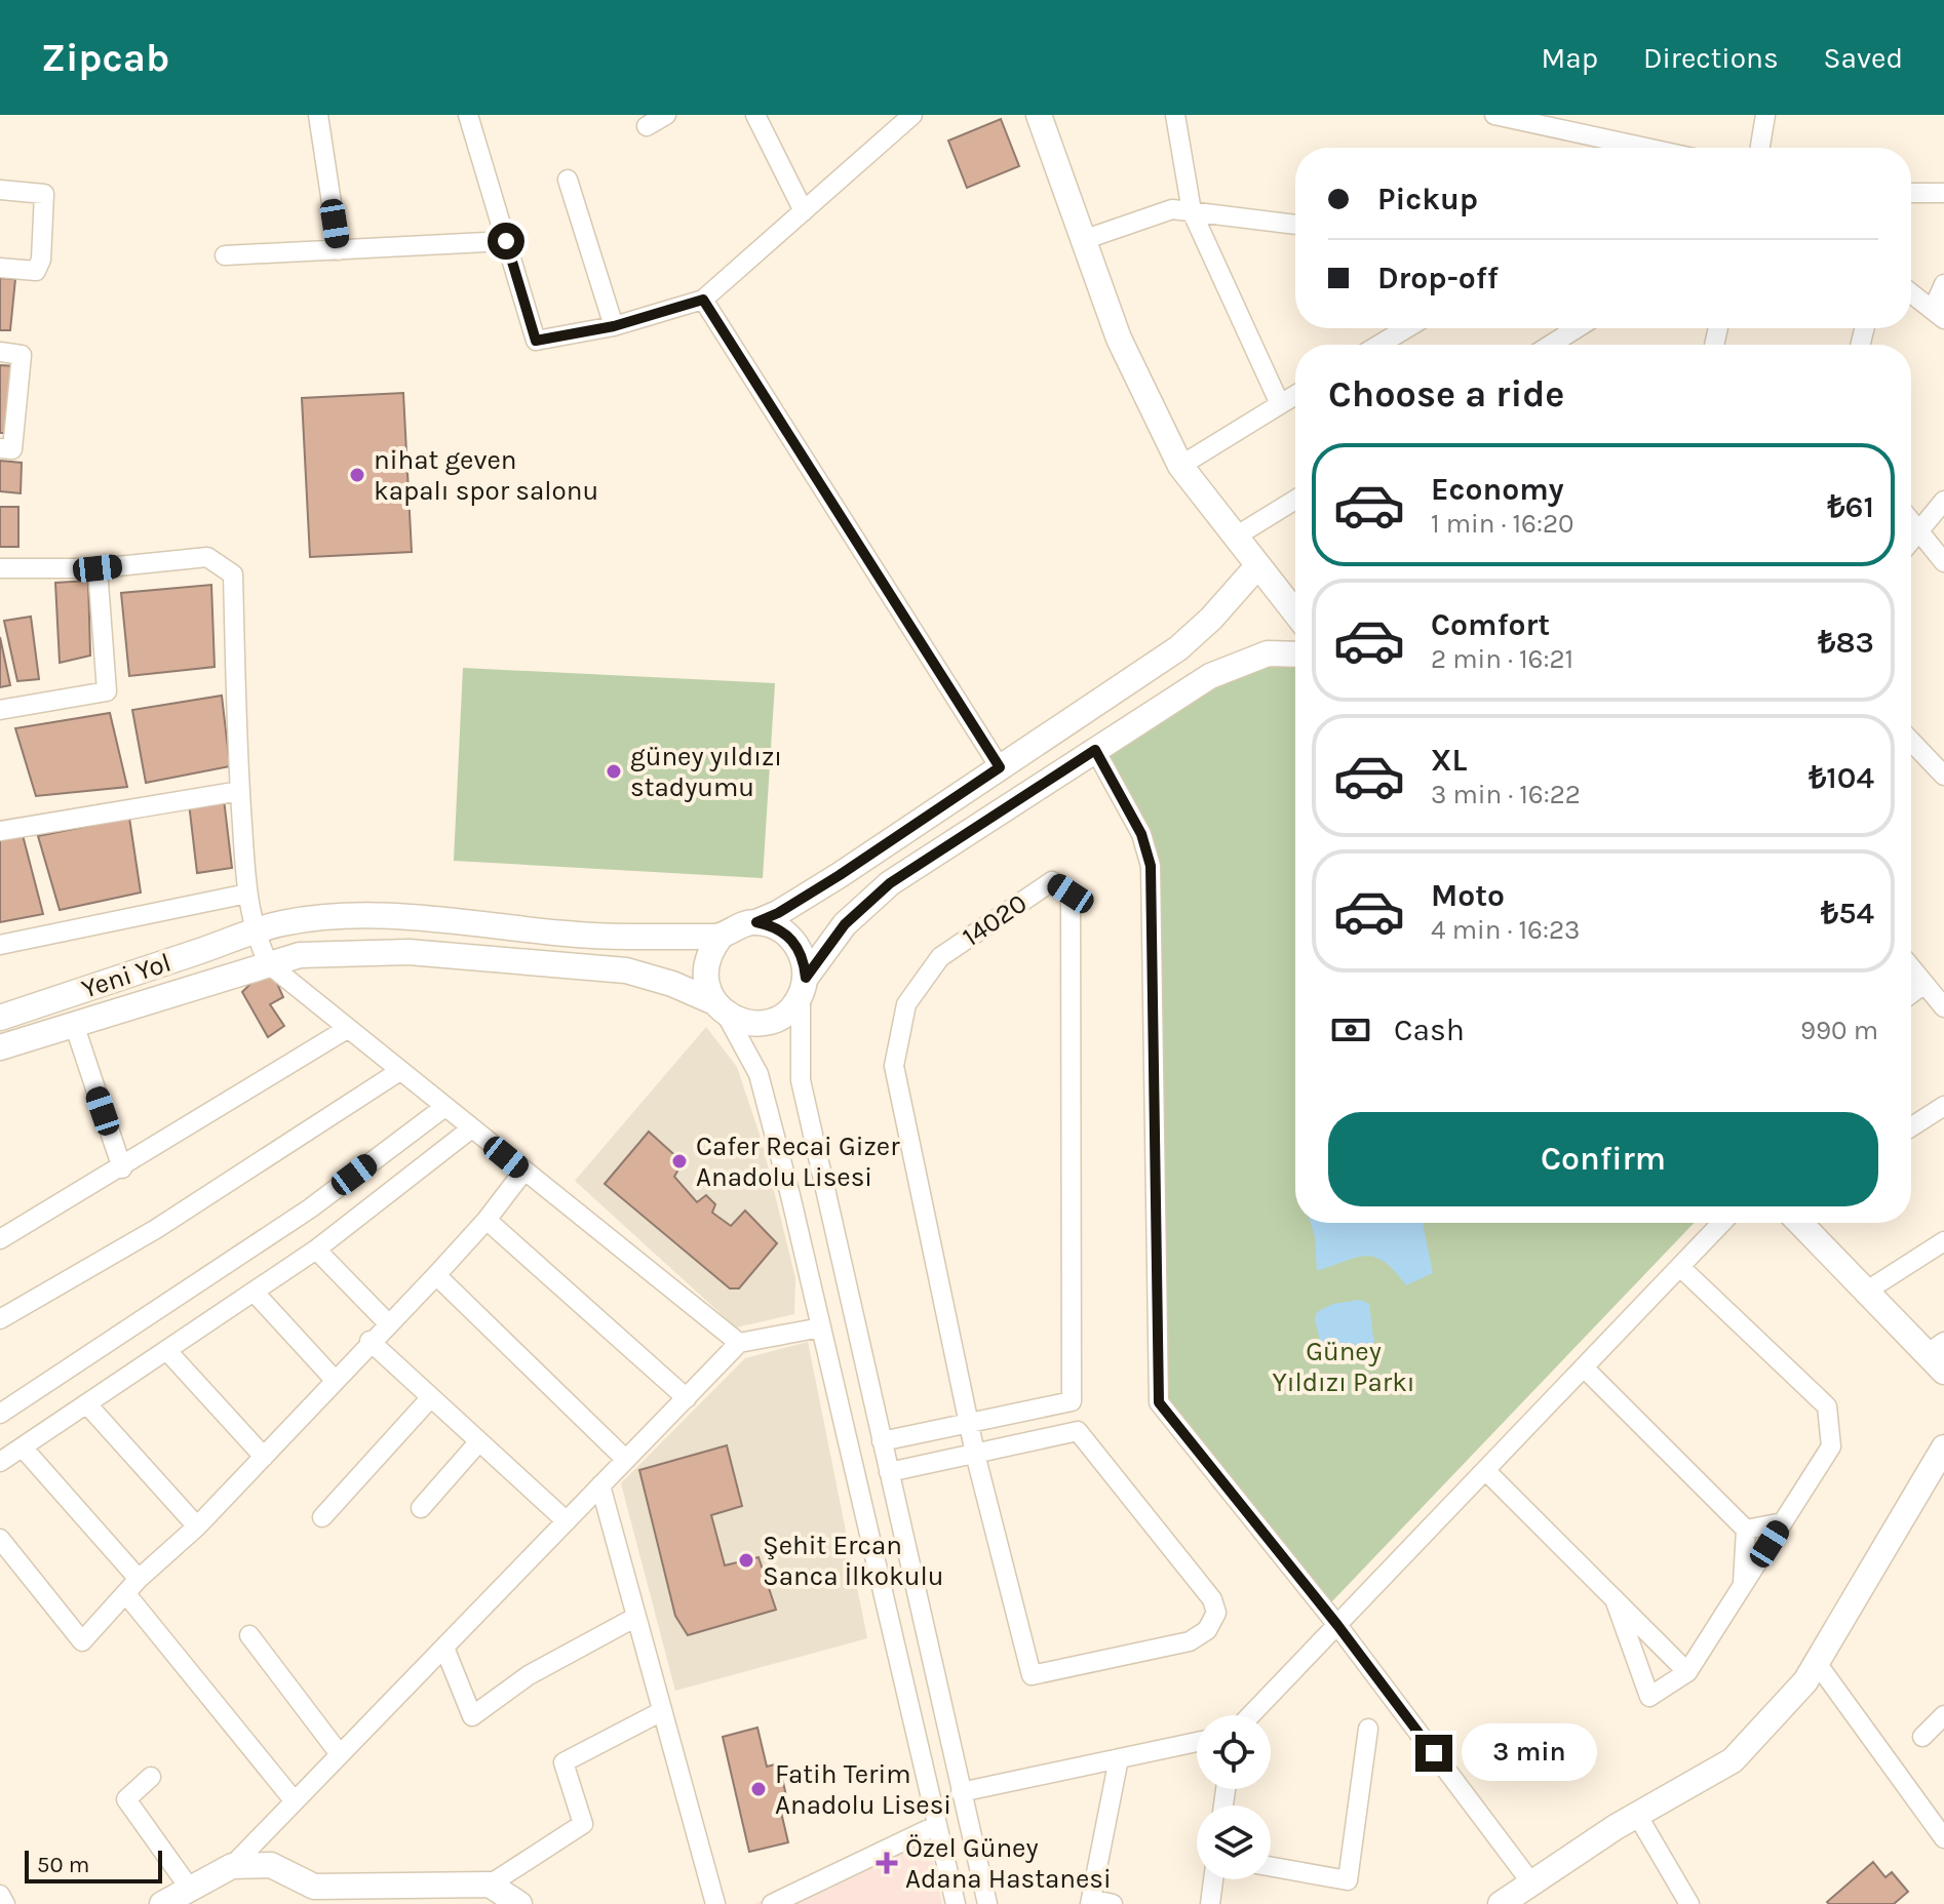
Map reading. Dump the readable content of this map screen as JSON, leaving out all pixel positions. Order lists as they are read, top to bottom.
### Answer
{
  "streets": {
    "main road": ["Yeni Yol"],
    "street": ["14020"]
  },
  "parks": ["Güney Yıldızı Parkı"],
  "places": {
    "other": [
      "nihat geven kapalı spor salonu",
      "güney yıldızı stadyumu",
      "Cafer Recai Gizer Anadolu Lisesi",
      "Şehit Ercan Sanca İlkokulu",
      "Fatih Terim Anadolu Lisesi"
    ],
    "health": ["Özel Güney Adana Hastanesi"]
  },
  "scale_bar": "50 m",
  "page": {
    "header": "Zipcab",
    "nav": ["Map", "Directions", "Saved"],
    "banner": ["Pickup", "Drop-off"],
    "heading": "Choose a ride",
    "list": [
      {
        "name": "Economy",
        "note": "1 min · 16:20",
        "value": "₺61"
      },
      {
        "name": "Comfort",
        "note": "2 min · 16:21",
        "value": "₺83"
      },
      {
        "name": "XL",
        "note": "3 min · 16:22",
        "value": "₺104"
      },
      {
        "name": "Moto",
        "note": "4 min · 16:23",
        "value": "₺54"
      }
    ],
    "pay": ["Cash", "990 m"],
    "buttons": "Confirm",
    "bubble": "3 min",
    "scale": "50 m"
  }
}
